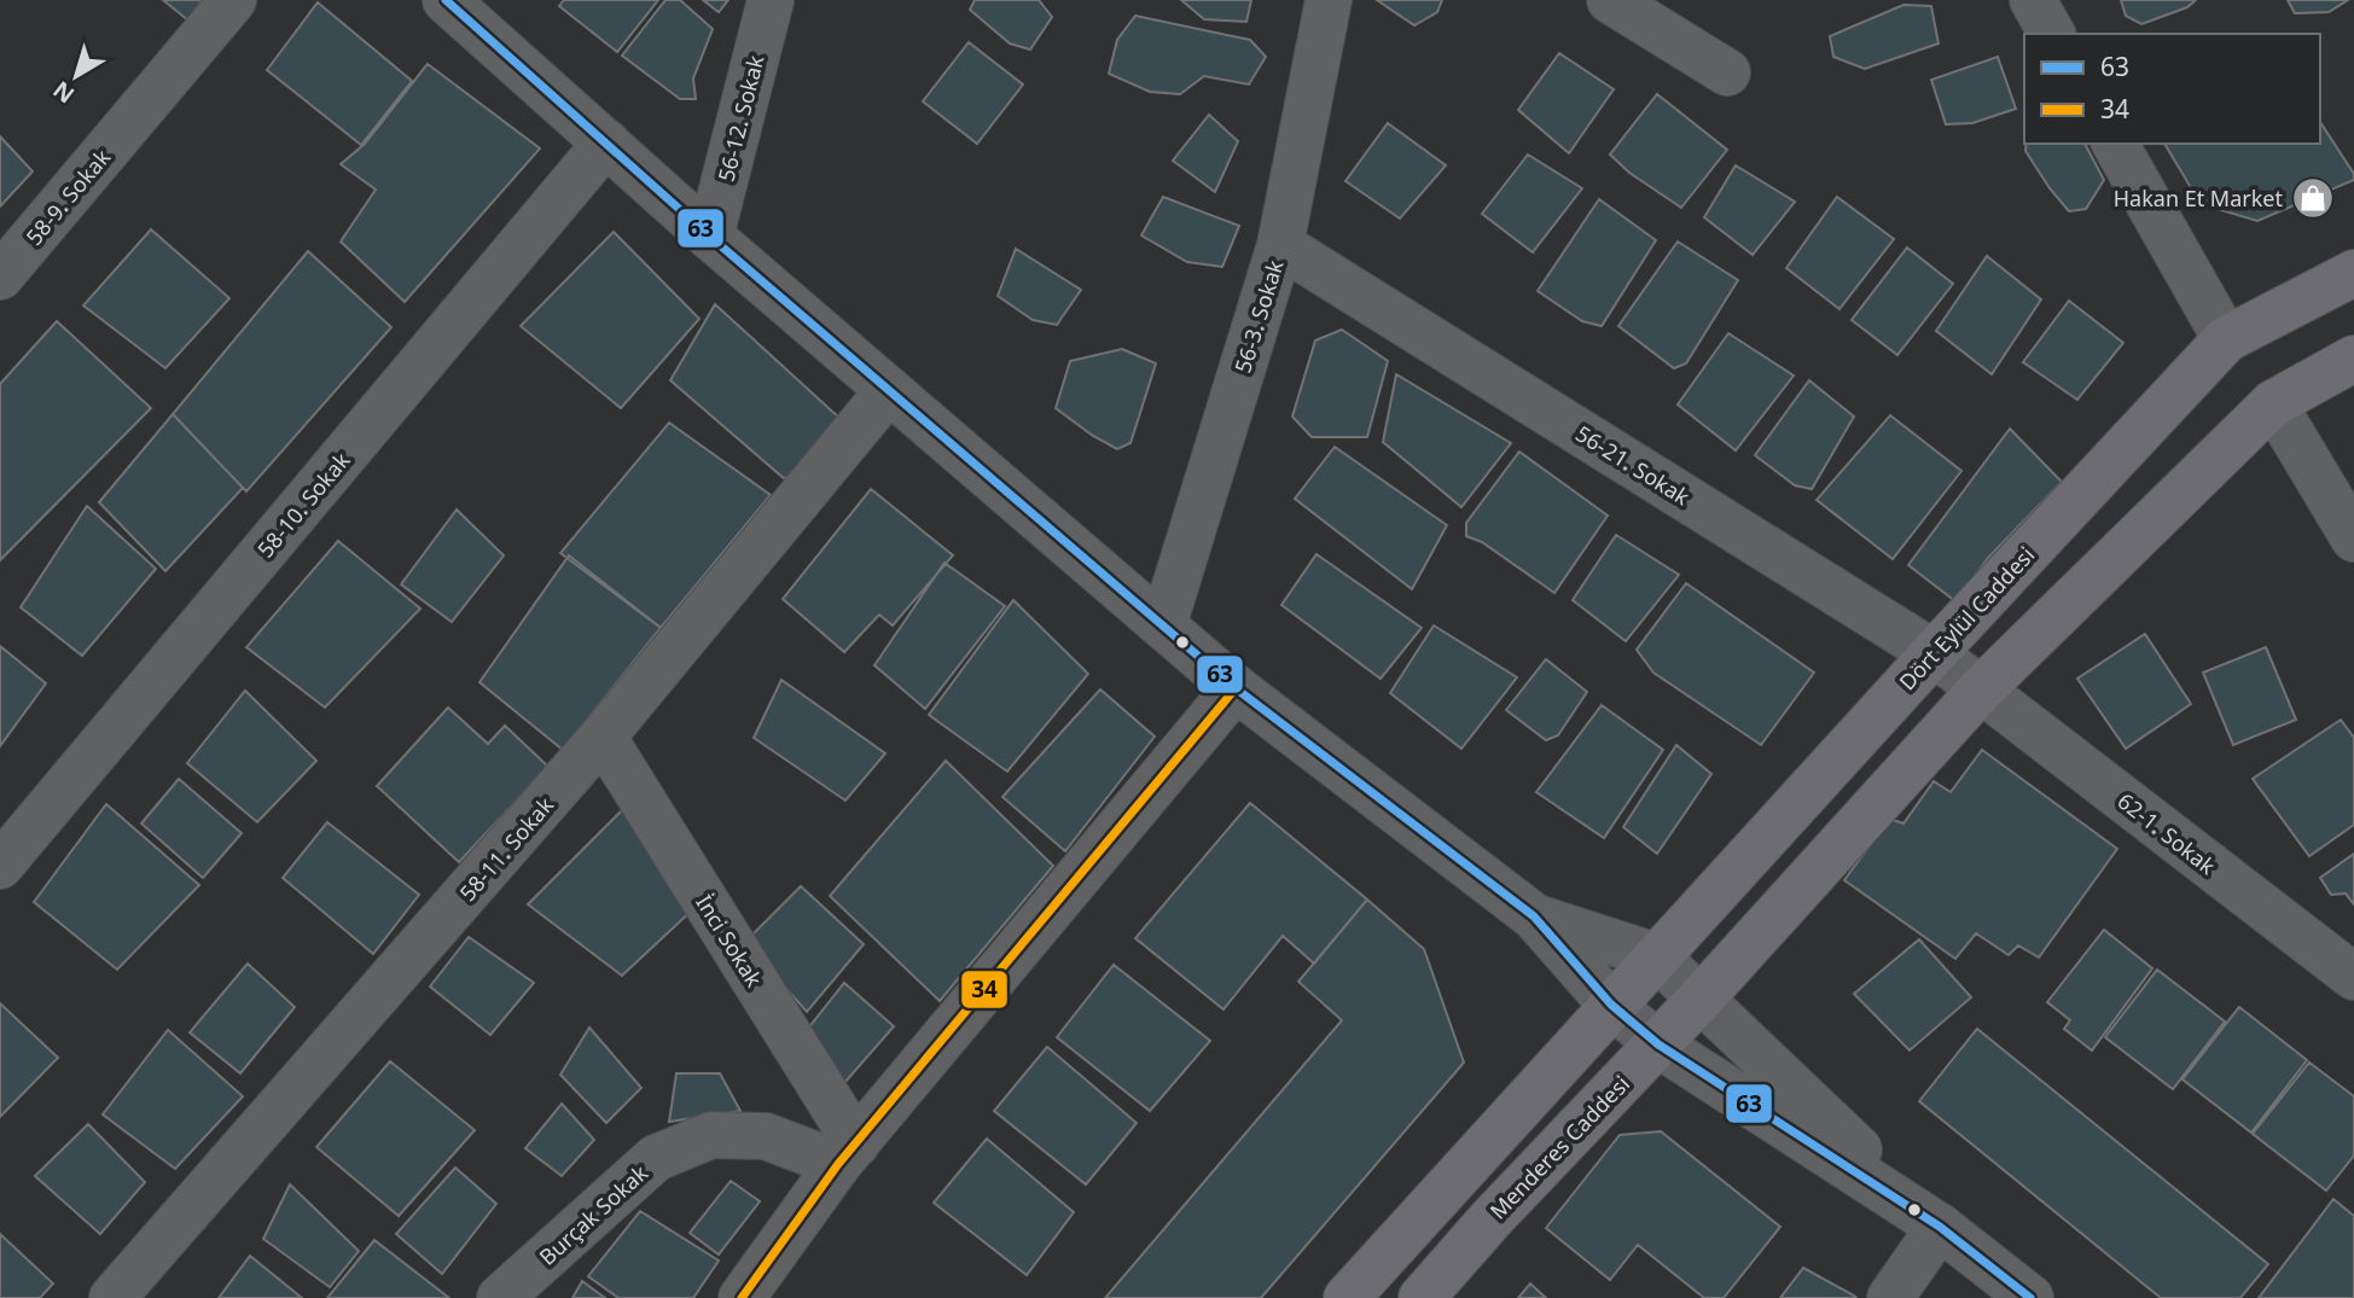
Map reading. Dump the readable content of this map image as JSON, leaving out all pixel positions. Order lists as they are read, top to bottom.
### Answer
{
  "streets": {
    "main road": ["Dört Eylül Caddesi", "Menderes Caddesi"],
    "street": [
      "56-12. Sokak",
      "58-9. Sokak",
      "56-3. Sokak",
      "56-21. Sokak",
      "58-10. Sokak",
      "62-1. Sokak",
      "58-11. Sokak",
      "İnci Sokak",
      "Burçak Sokak"
    ]
  },
  "crossings": [
    ["56-3. Sokak", "56-21. Sokak"],
    ["56-21. Sokak", "Dört Eylül Caddesi"],
    ["56-21. Sokak", "62-1. Sokak"],
    ["58-11. Sokak", "İnci Sokak"],
    ["İnci Sokak", "Burçak Sokak"]
  ],
  "places": {
    "shop": ["Hakan Et Market"]
  },
  "lines": ["transit line 63", "transit line 34"],
  "legend": ["63", "34"],
  "north": "bottom left"
}
